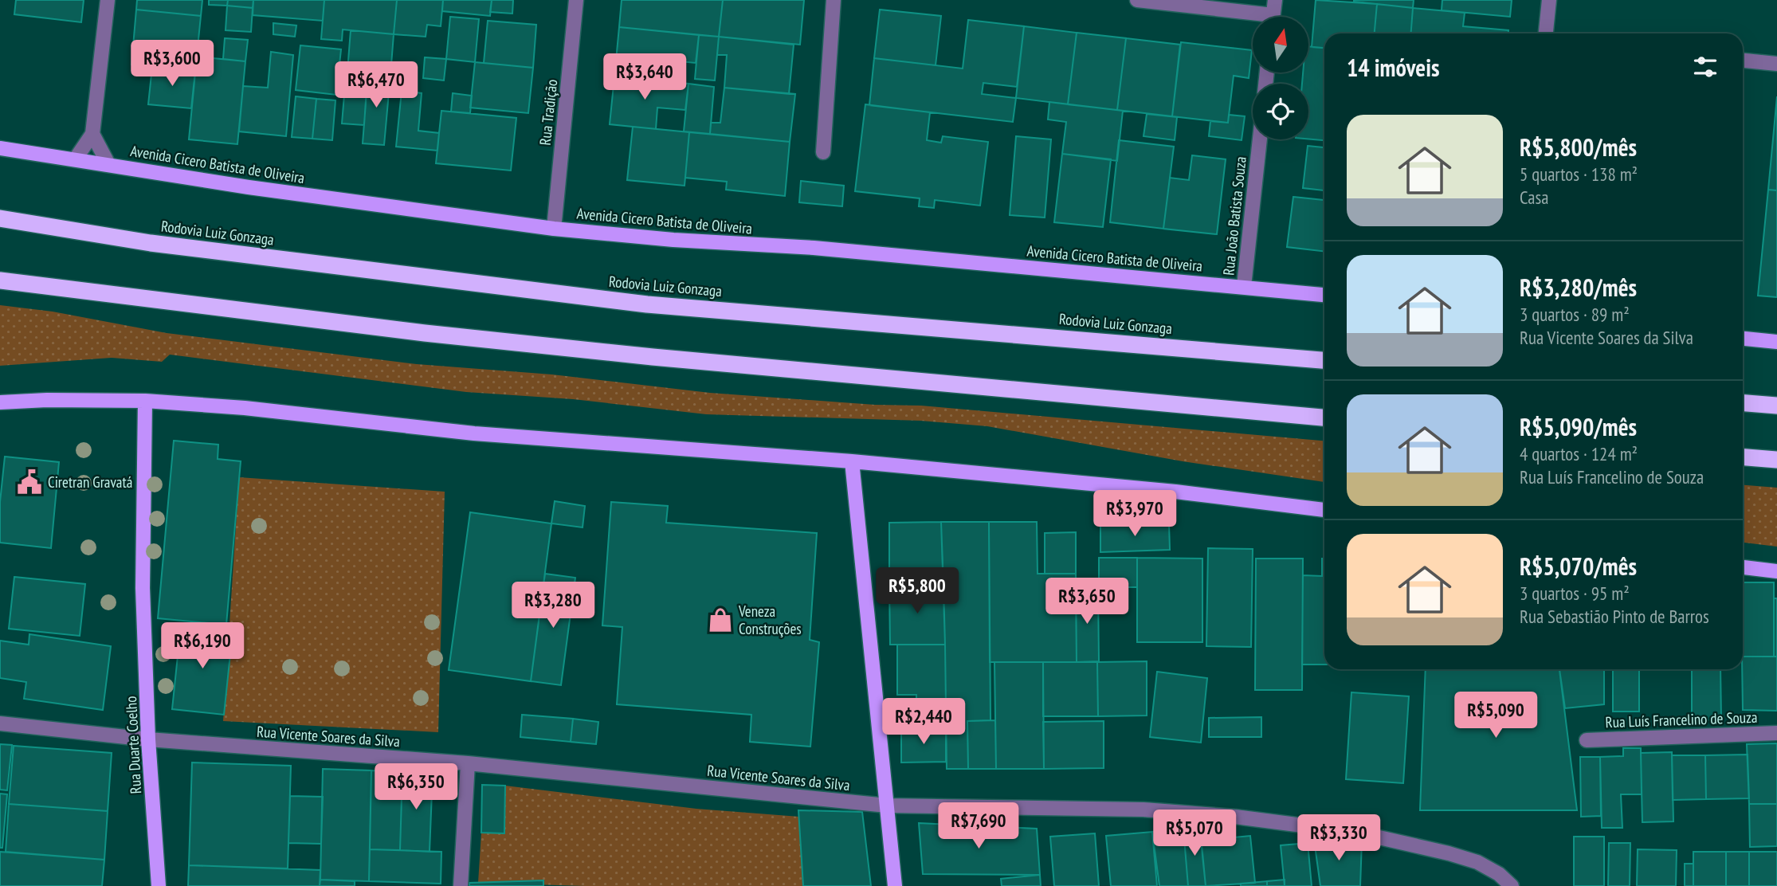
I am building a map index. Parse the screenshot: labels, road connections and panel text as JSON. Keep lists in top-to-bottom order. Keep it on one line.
{"streets":{"highway":["Rodovia Luiz Gonzaga"],"main road":["Avenida Cicero Batista de Oliveira","Rua Duarte Coelho"],"street":["Rua Tradição","Rua João Batista Souza","Rua Luís Francelino de Souza","Rua Vicente Soares da Silva"]},"crossings":[["Rua Tradição","Avenida Cicero Batista de Oliveira"],["Avenida Cicero Batista de Oliveira","Rua João Batista Souza"],["Rua Vicente Soares da Silva","Rua Duarte Coelho"]],"places":{"public building":["Ciretran Gravatá"],"shop":["Veneza Construções"]},"north":"top","page":{"heading":"14 imóveis","price":["R$3,600","R$3,640","R$6,470","R$3,970","R$5,800","R$3,650","R$3,280","R$6,190","R$5,090","R$2,440","R$6,350","R$7,690","R$5,070","R$3,330"],"list":[{"name":"R$5,800/mês","note":"5 quartos · 138 m² · Casa"},{"name":"R$3,280/mês","note":"3 quartos · 89 m² · Rua Vicente Soares da Silva"},{"name":"R$5,090/mês","note":"4 quartos · 124 m² · Rua Luís Francelino de Souza"},{"name":"R$5,070/mês","note":"3 quartos · 95 m² · Rua Sebastião Pinto de Barros"}]}}
